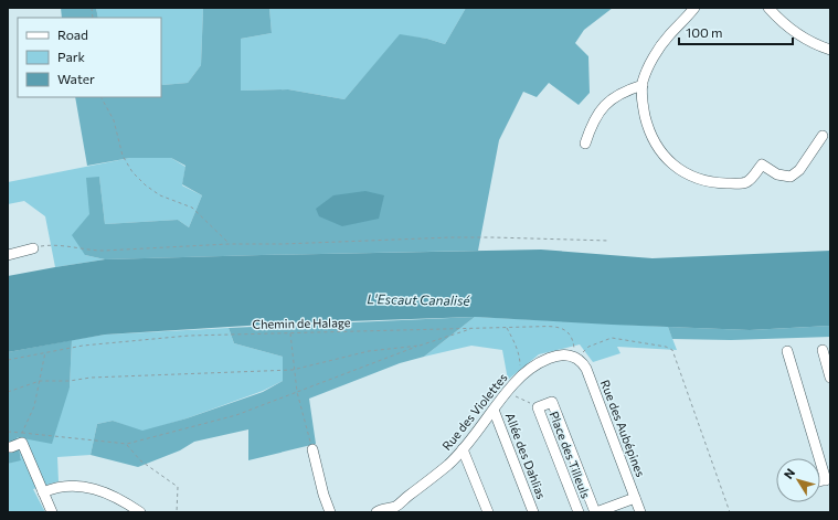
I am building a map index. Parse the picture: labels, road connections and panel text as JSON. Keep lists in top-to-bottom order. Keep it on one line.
{"streets":{"street":["Rue des Violettes","Rue des Aubépines","Place des Tilleuls","Allée des Dahlias"],"path":["Chemin de Halage"]},"crossings":[["Chemin de Halage","Rue des Violettes"],["Chemin de Halage","Rue des Aubépines"],["Rue des Violettes","Rue des Aubépines"],["Rue des Violettes","Allée des Dahlias"]],"water":["L'Escaut Canalisé"],"legend":["Road","Park","Water"],"scale_bar":"100 m","north":"top left"}
